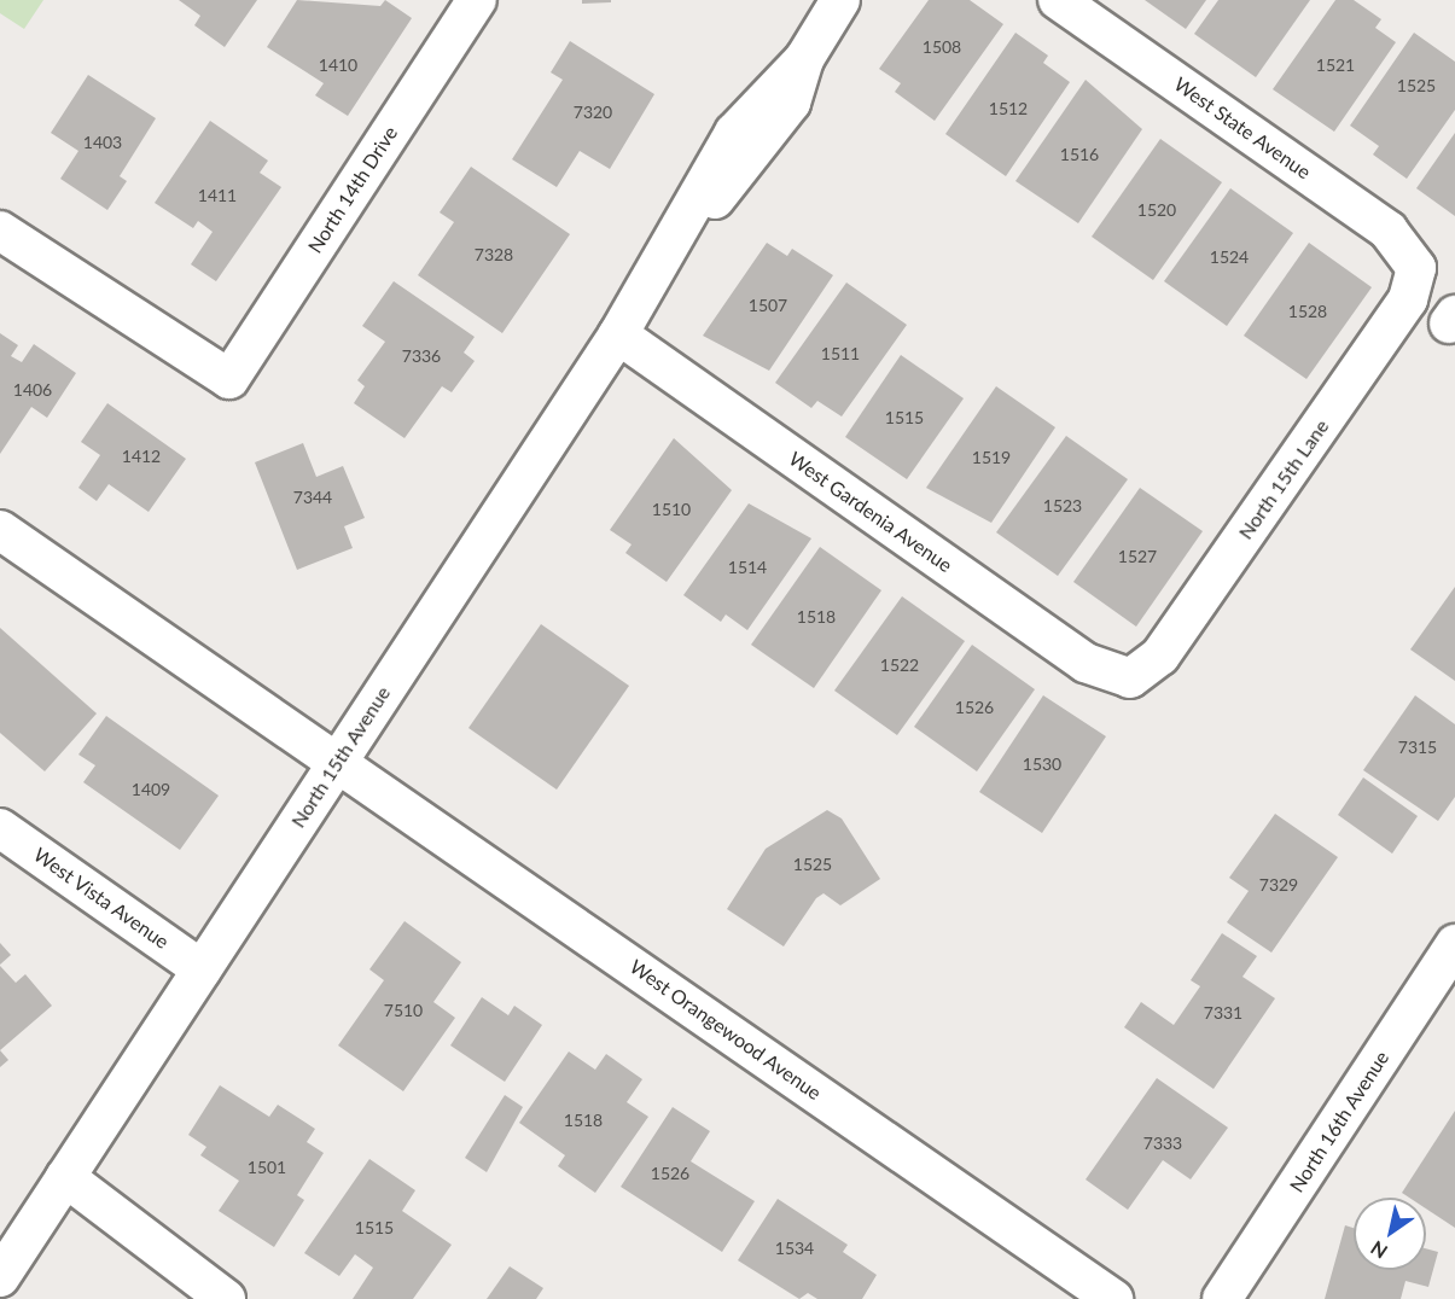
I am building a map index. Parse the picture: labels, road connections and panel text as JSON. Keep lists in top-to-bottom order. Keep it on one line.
{"streets":{"street":["West State Avenue","North 14th Drive","North 15th Lane","West Gardenia Avenue","North 15th Avenue","West Vista Avenue","West Orangewood Avenue","North 16th Avenue"]},"crossings":[["West State Avenue","North 15th Lane"],["North 15th Lane","West Gardenia Avenue"],["West Gardenia Avenue","North 15th Avenue"],["North 15th Avenue","West Vista Avenue"],["North 15th Avenue","West Orangewood Avenue"]],"house_numbers":["1508","1410","1521","1525","1512","7320","1403","1516","1411","1520","7328","1524","1507","1528","1511","7336","1406","1515","1412","1519","7344","1523","1510","1527","1514","1518","1522","1526","7315","1530","1409","1525","7329","7510","7331","1518","7333","1501","1526","1515","1534"],"north":"bottom left"}
